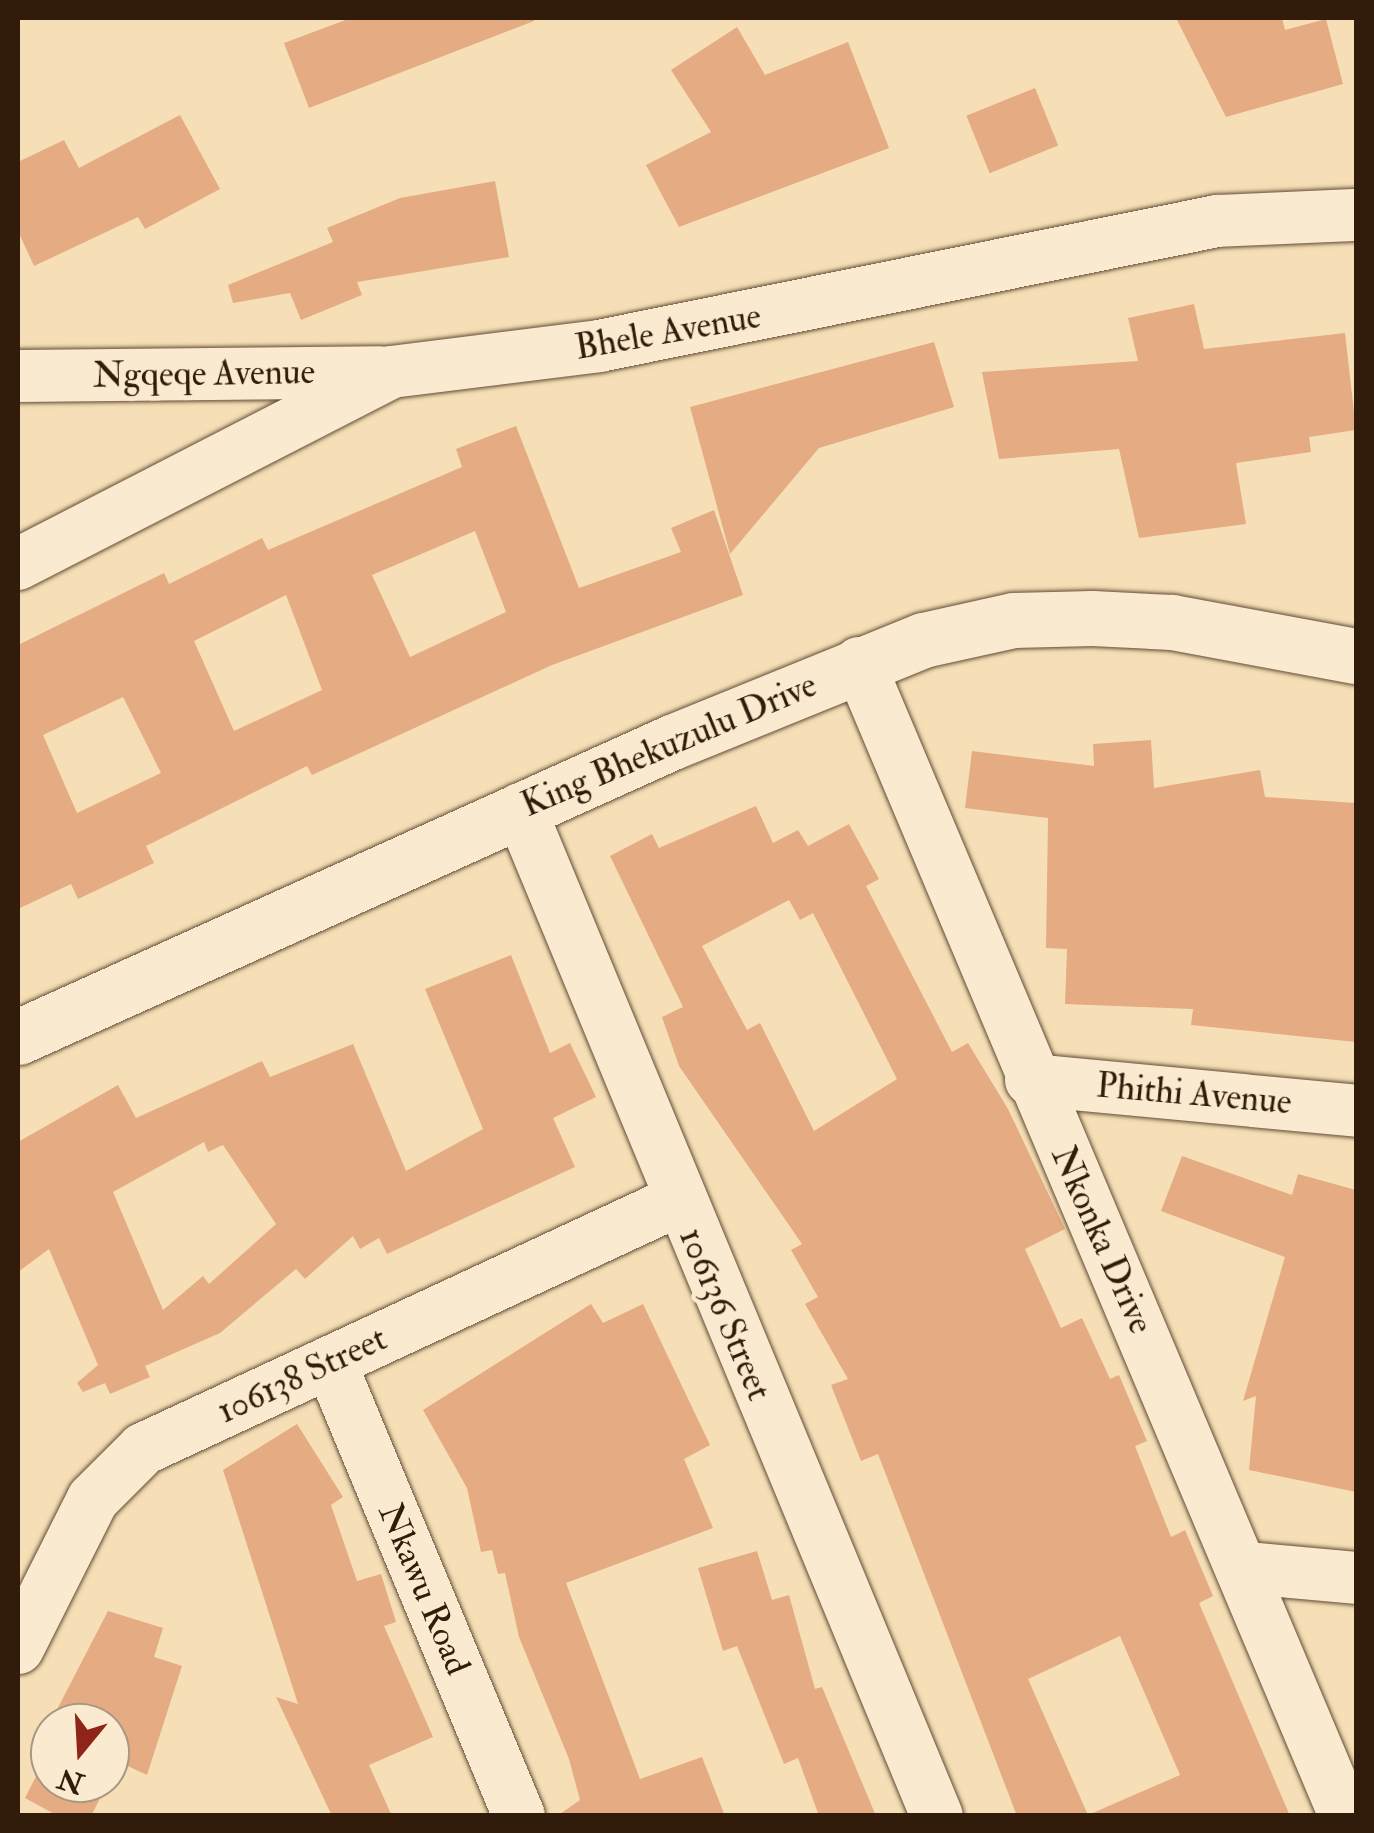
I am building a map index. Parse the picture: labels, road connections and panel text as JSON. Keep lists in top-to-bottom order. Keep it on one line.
{"streets":{"street":["Bhele Avenue","Ngqeqe Avenue","King Bhekuzulu Drive","Phithi Avenue","Nkonka Drive","106136 Street","106138 Street","Nkawu Road"]},"crossings":[["Bhele Avenue","Ngqeqe Avenue"],["King Bhekuzulu Drive","Nkonka Drive"],["King Bhekuzulu Drive","106136 Street"],["Phithi Avenue","Nkonka Drive"],["106136 Street","106138 Street"],["106138 Street","Nkawu Road"]],"north":"bottom"}
